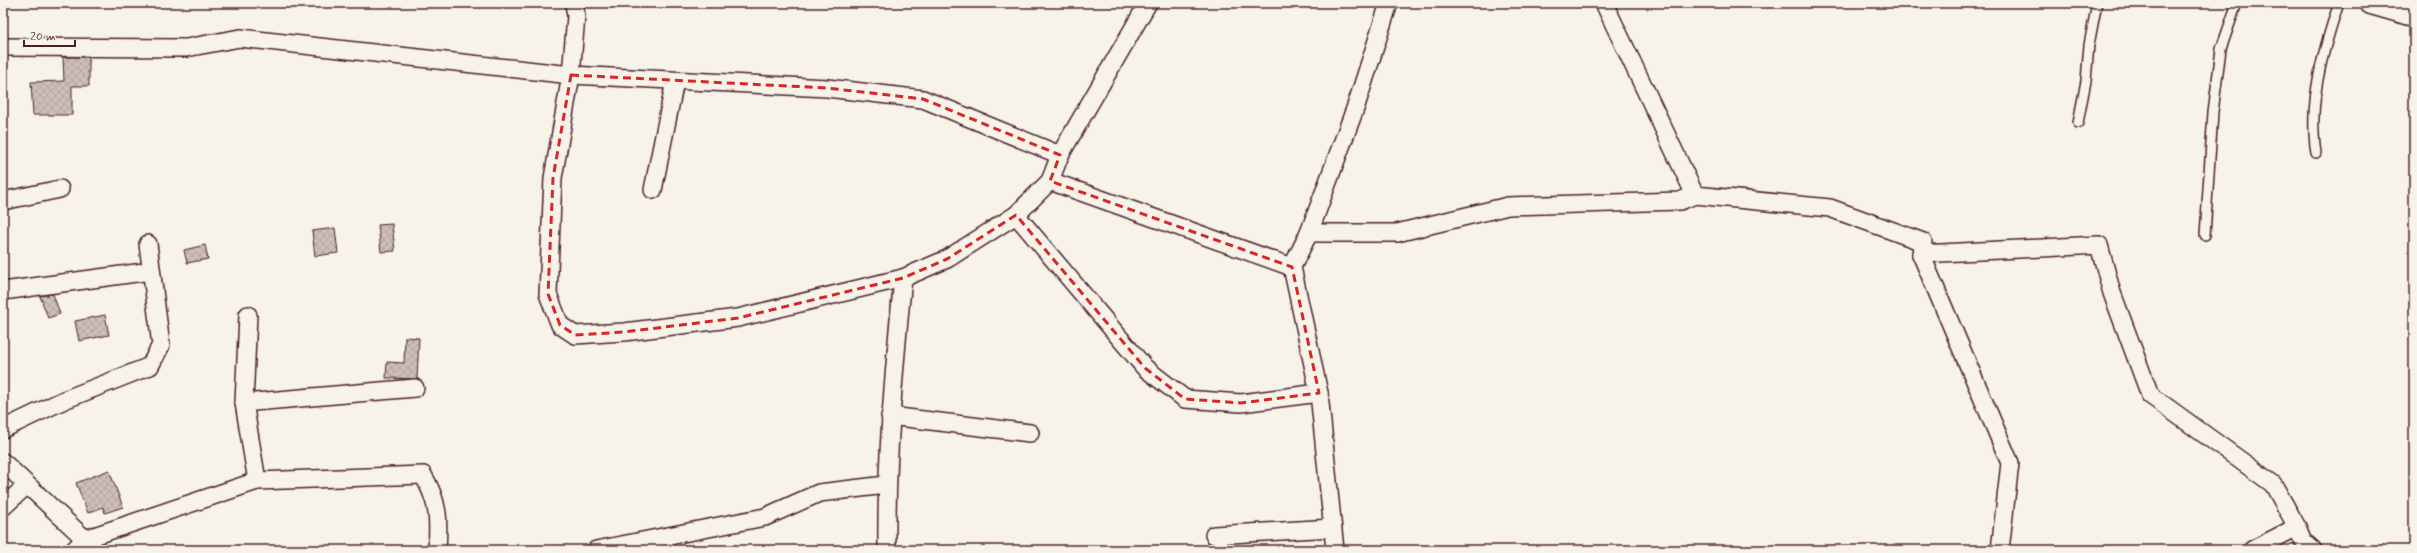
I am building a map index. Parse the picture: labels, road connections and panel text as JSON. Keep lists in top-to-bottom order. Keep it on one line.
{"scale_bar":"20 m"}
